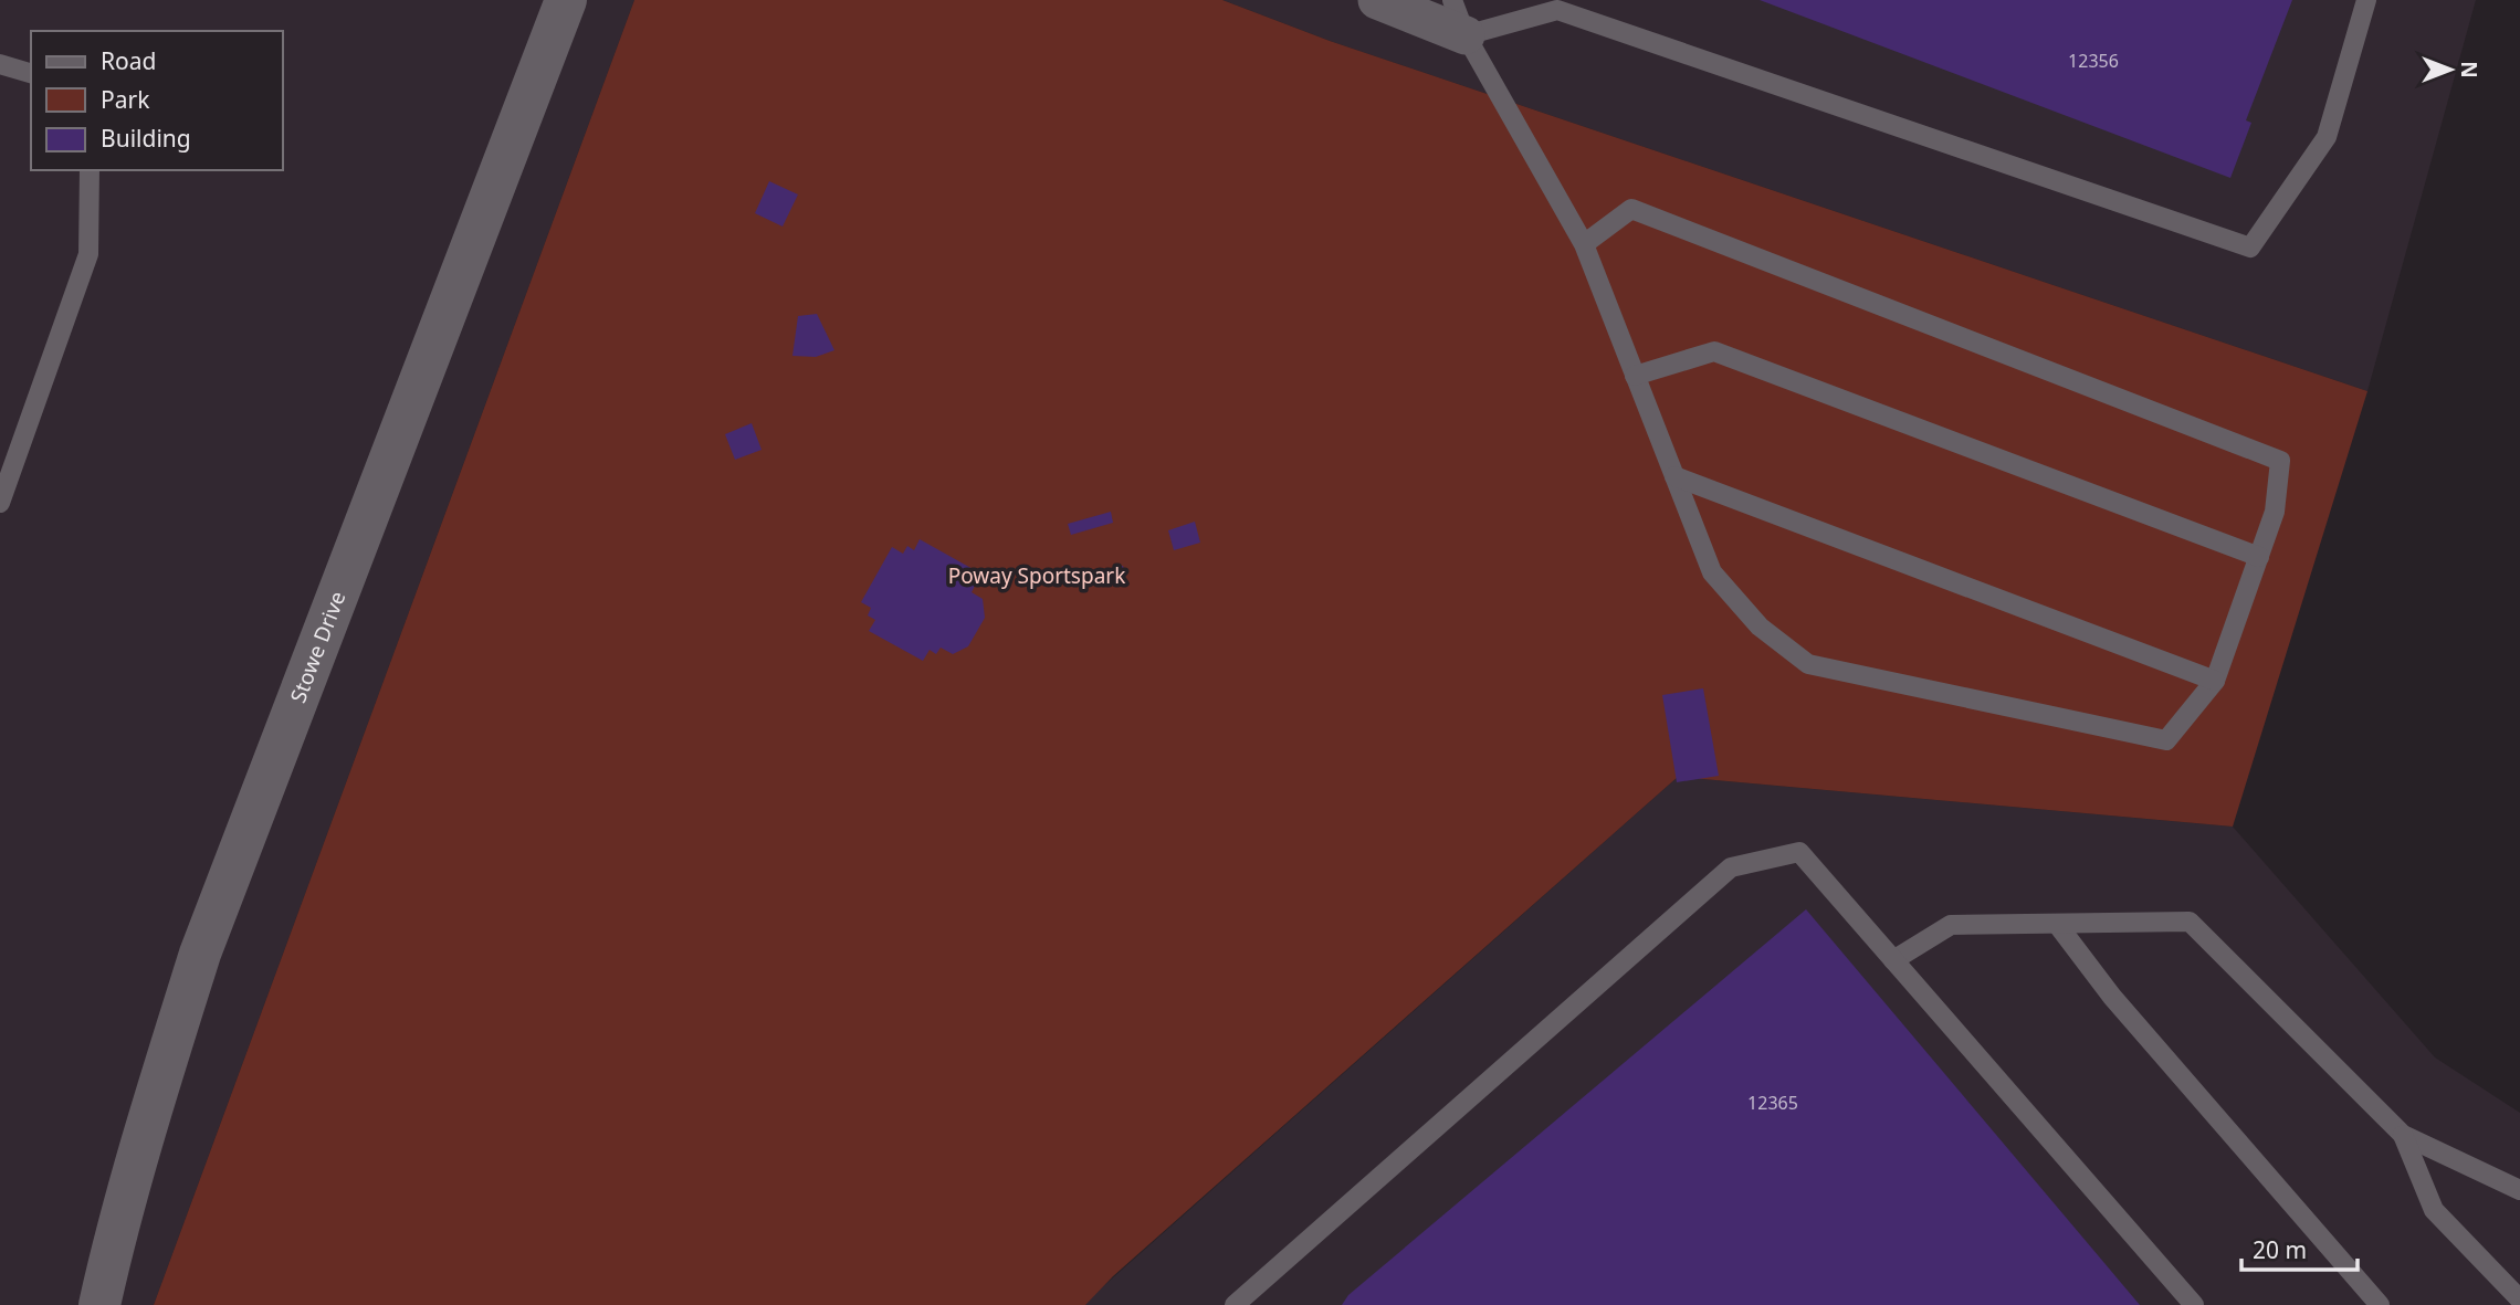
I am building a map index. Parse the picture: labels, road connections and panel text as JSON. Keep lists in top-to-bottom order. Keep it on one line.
{"streets":{"main road":["Stowe Drive"]},"parks":["Poway Sportspark"],"house_numbers":["12356","12365"],"legend":["Road","Park","Building"],"scale_bar":"20 m","north":"right"}
